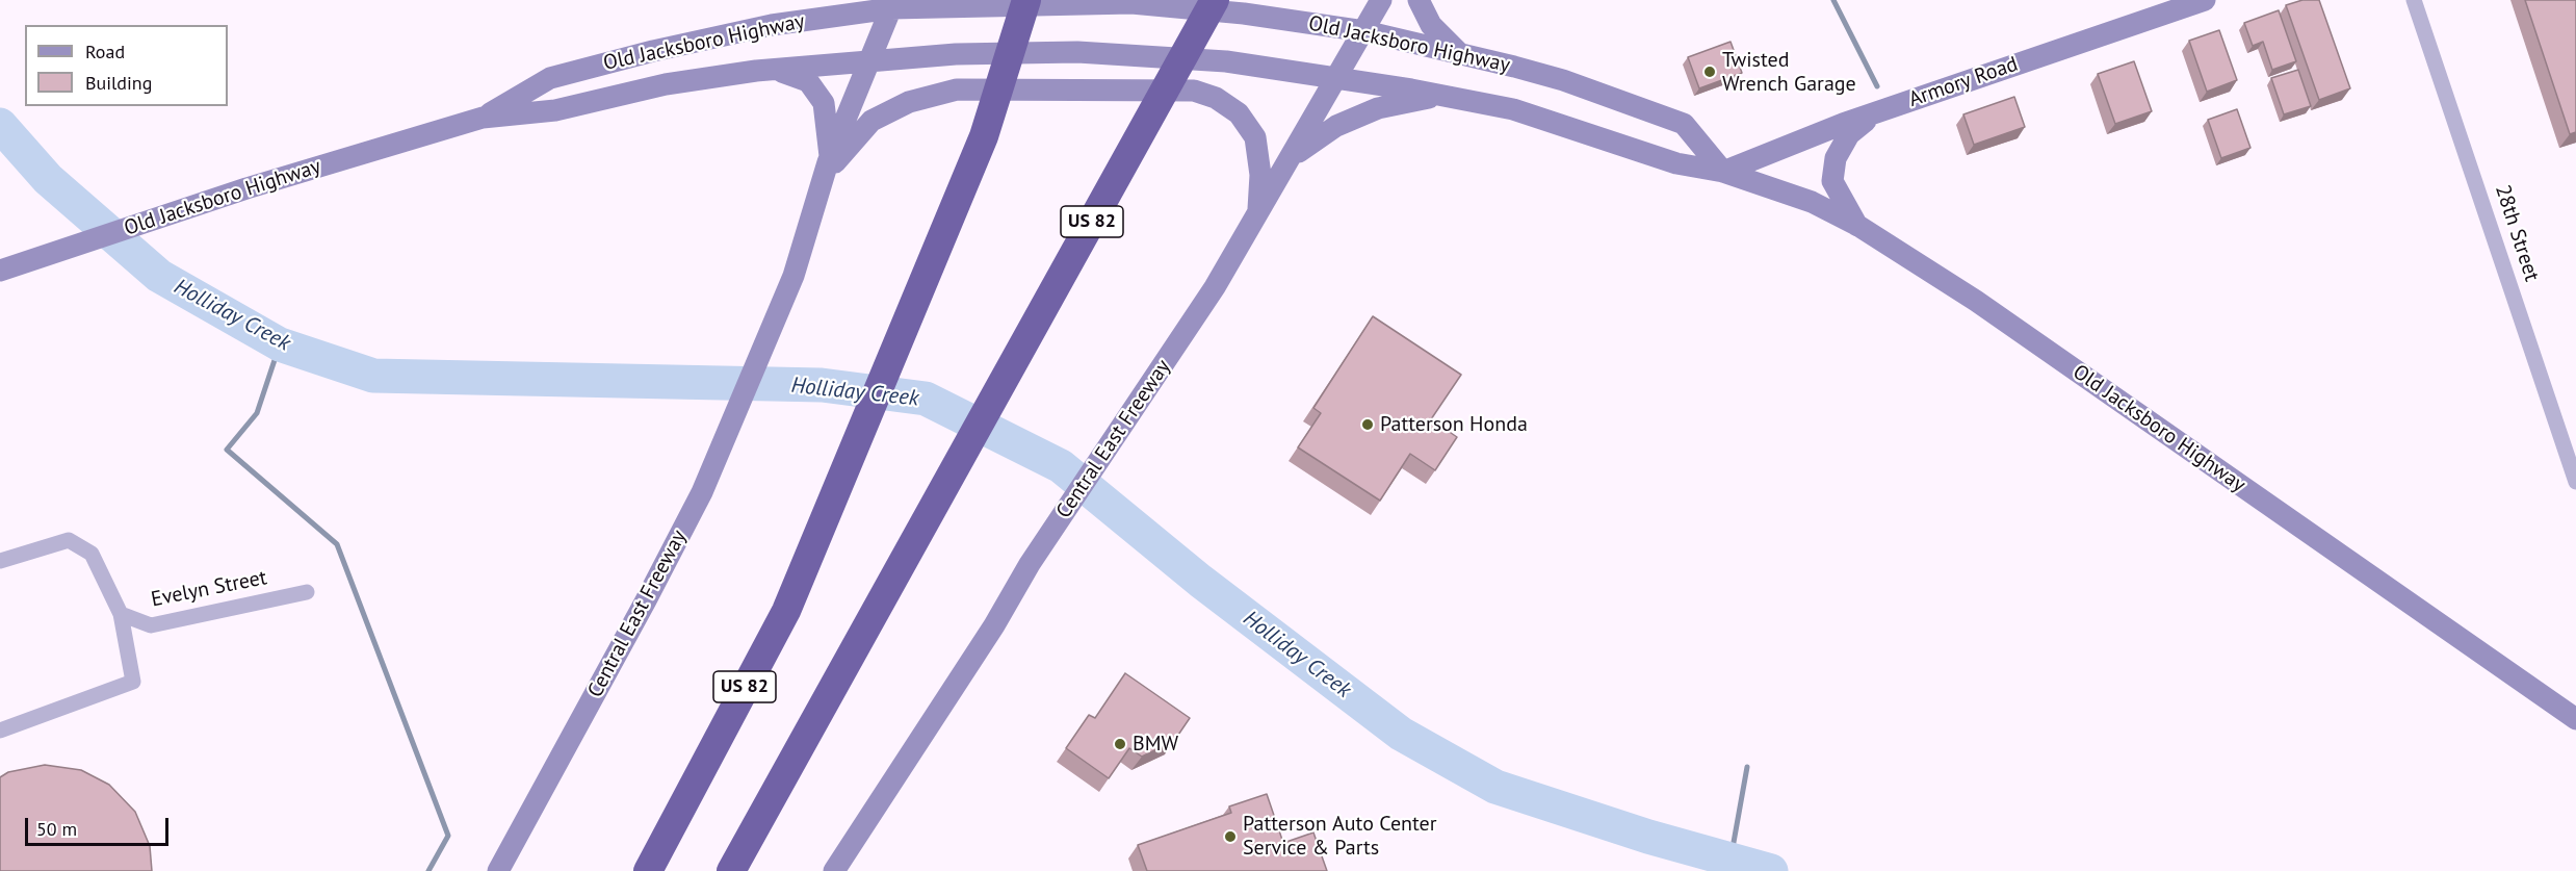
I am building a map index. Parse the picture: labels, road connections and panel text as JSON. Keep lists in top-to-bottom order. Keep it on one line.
{"streets":{"highway":["US 82"],"main road":["Old Jacksboro Highway","Armory Road","Central East Freeway"],"street":["28th Street","Evelyn Street"]},"crossings":[["Old Jacksboro Highway","Armory Road"],["Old Jacksboro Highway","Central East Freeway"]],"water":["Holliday Creek"],"places":["Twisted Wrench Garage","Patterson Honda","BMW","Patterson Auto Center Service & Parts"],"legend":["Road","Building"],"scale_bar":"50 m"}
